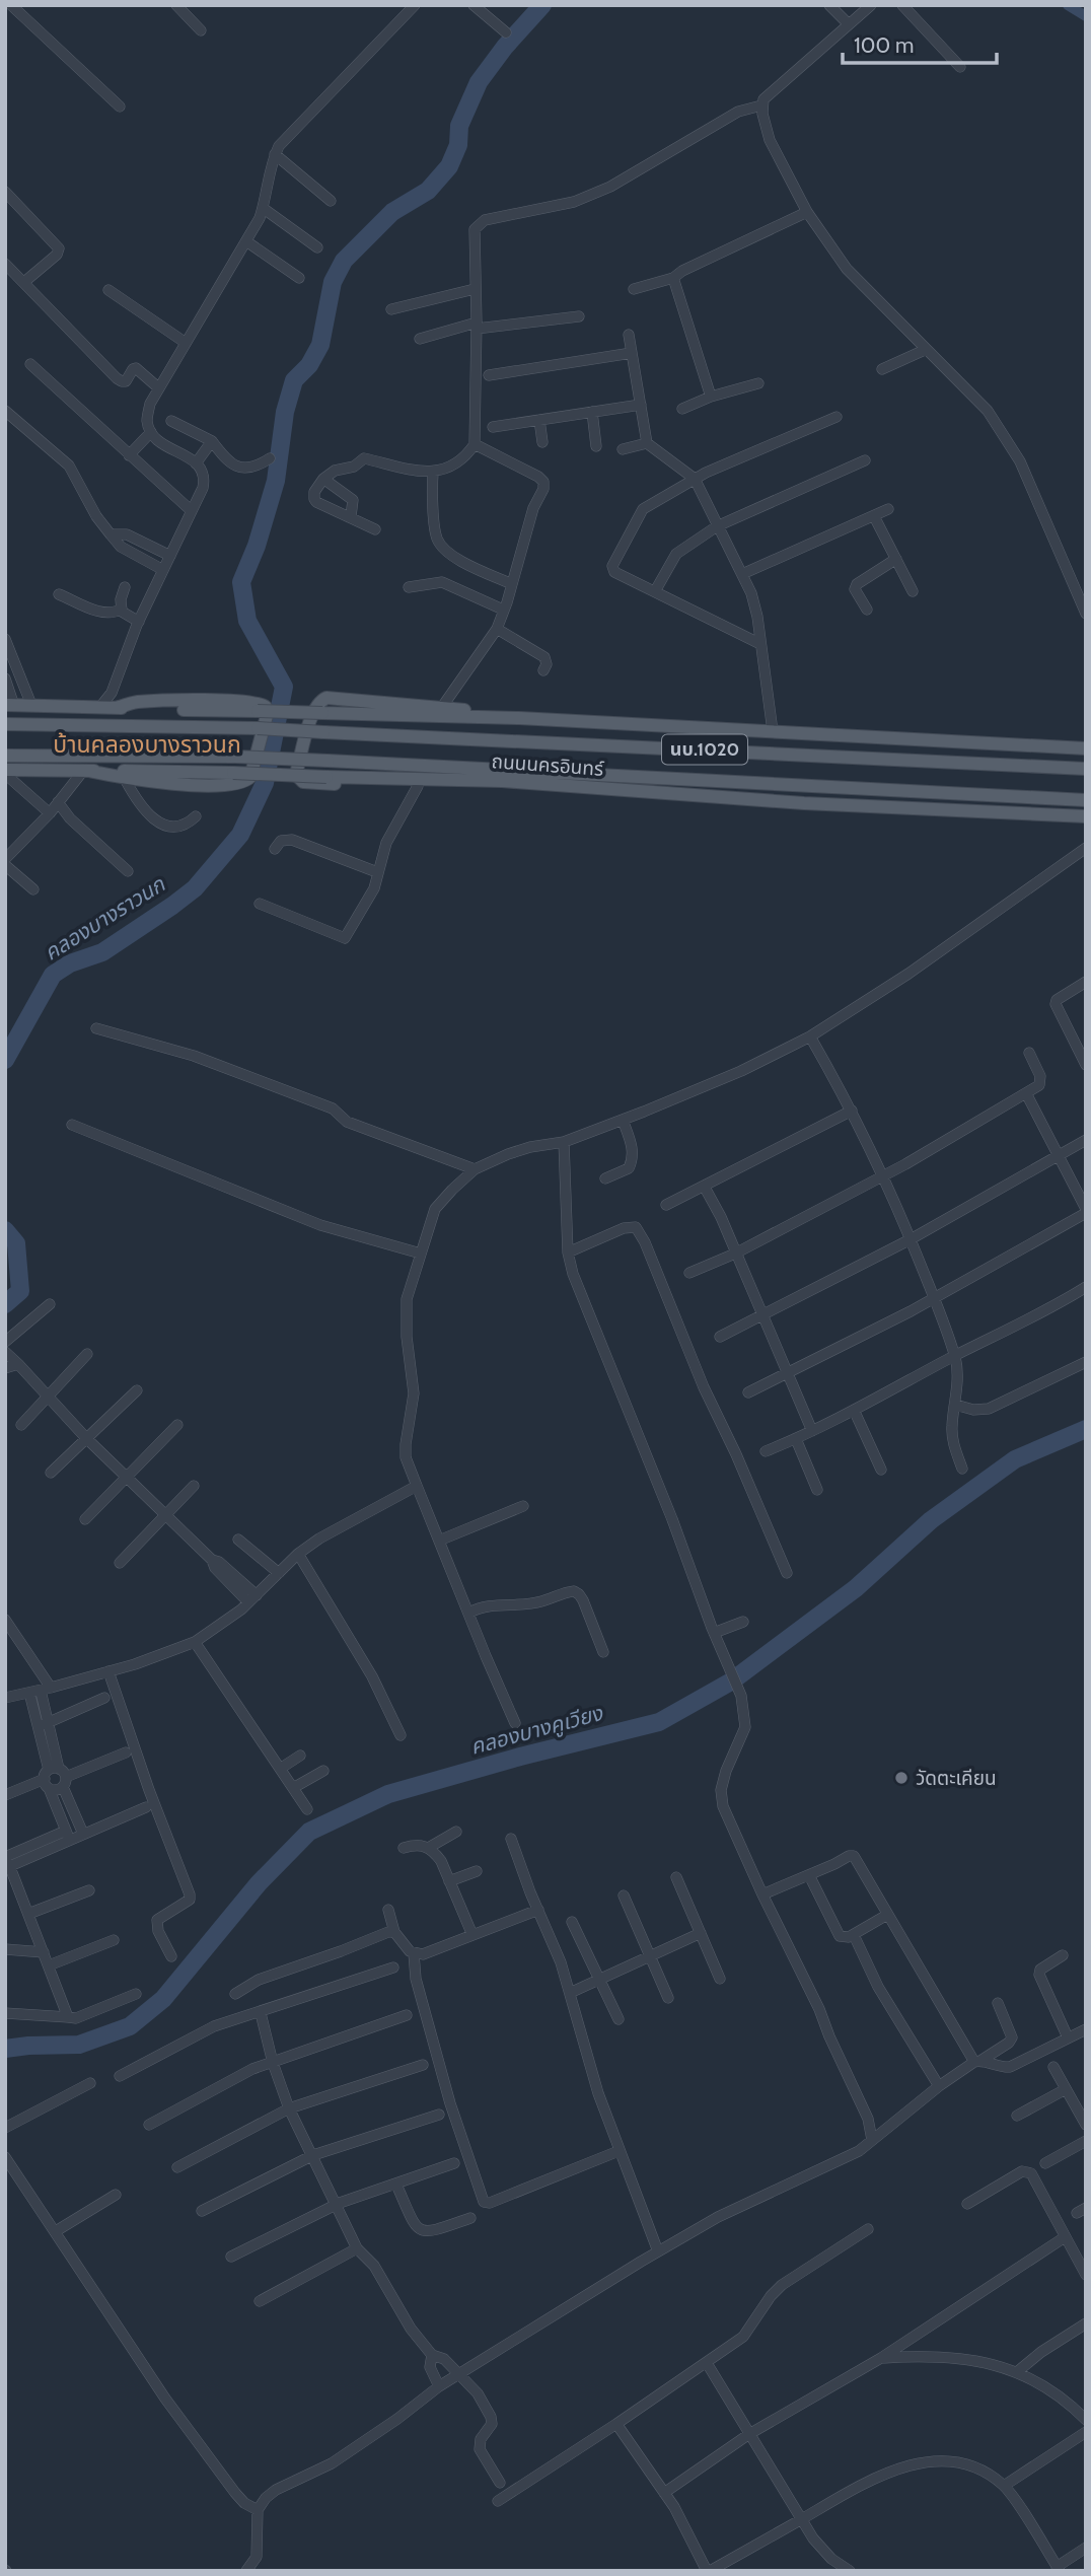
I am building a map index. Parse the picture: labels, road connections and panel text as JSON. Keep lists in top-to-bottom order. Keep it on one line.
{"streets":{"main road":["นบ.1020","ถนนนครอินทร์"]},"districts":["บ้านคลองบางราวนก"],"water":["คลองบางราวนก","คลองบางคูเวียง"],"places":["วัดตะเคียน"],"scale_bar":"100 m"}
